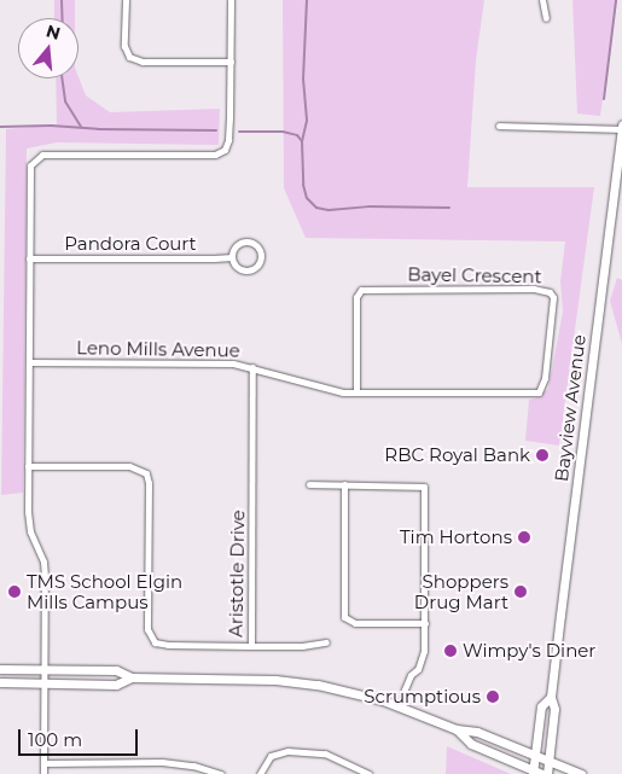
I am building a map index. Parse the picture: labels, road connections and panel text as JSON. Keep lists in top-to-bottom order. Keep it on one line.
{"streets":{"main road":["Bayview Avenue"],"street":["Pandora Court","Bayel Crescent","Leno Mills Avenue","Aristotle Drive"]},"crossings":[["Bayel Crescent","Leno Mills Avenue"],["Leno Mills Avenue","Aristotle Drive"]],"places":["RBC Royal Bank","Tim Hortons","TMS School Elgin Mills Campus","Shoppers Drug Mart","Wimpy's Diner","Scrumptious"],"scale_bar":"100 m","north":"top"}
